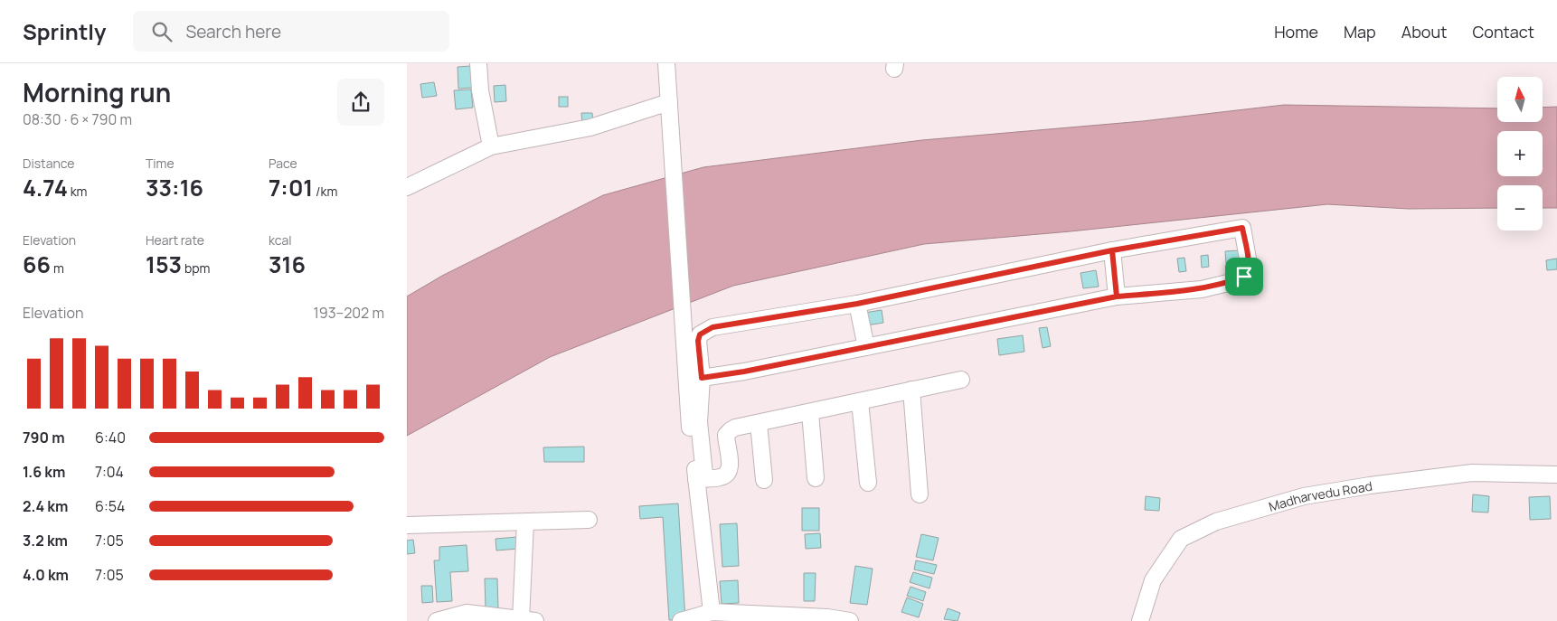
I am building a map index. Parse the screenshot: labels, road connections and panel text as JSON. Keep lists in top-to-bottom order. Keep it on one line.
{"streets":{"street":["Madharvedu Road"]},"north":"top","page":{"header":"Sprintly","search":"Search here","nav":["Home","Map","About","Contact"],"heading":["Morning run","08:30 · 6 × 790 m"],"map_buttons":["+","−"],"stats":[["Distance","4.74 km"],["Time","33:16"],["Pace","7:01 /km"],["Elevation","66 m"],["Heart rate","153 bpm"],["kcal","316"]],"chart":["Elevation","193–202 m"],"list":[{"name":"790 m","note":"6:40"},{"name":"1.6 km","note":"7:04"},{"name":"2.4 km","note":"6:54"},{"name":"3.2 km","note":"7:05"},{"name":"4.0 km","note":"7:05"}]}}
